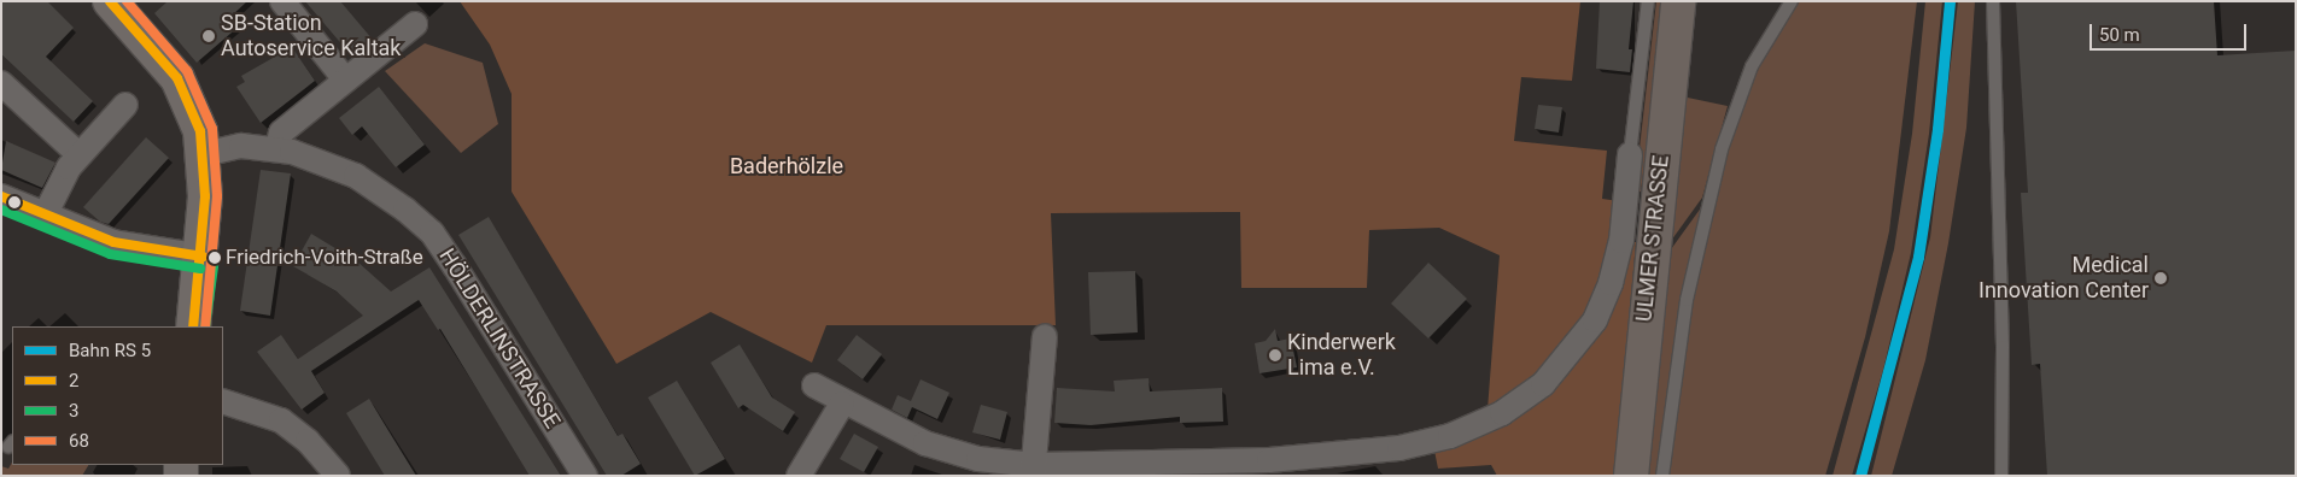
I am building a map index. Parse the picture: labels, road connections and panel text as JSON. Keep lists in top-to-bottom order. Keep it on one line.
{"streets":{"main road":["ULMER STRASSE"],"street":["HÖLDERLINSTRASSE"]},"parks":["Baderhölzle"],"places":["SB-Station Autoservice Kaltak","Friedrich-Voith-Straße","Medical Innovation Center","Kinderwerk Lima e.V."],"lines":["transit line 2","transit line 68","transit line 3"],"legend":["Bahn RS 5","2","3","68"],"scale_bar":"50 m"}
